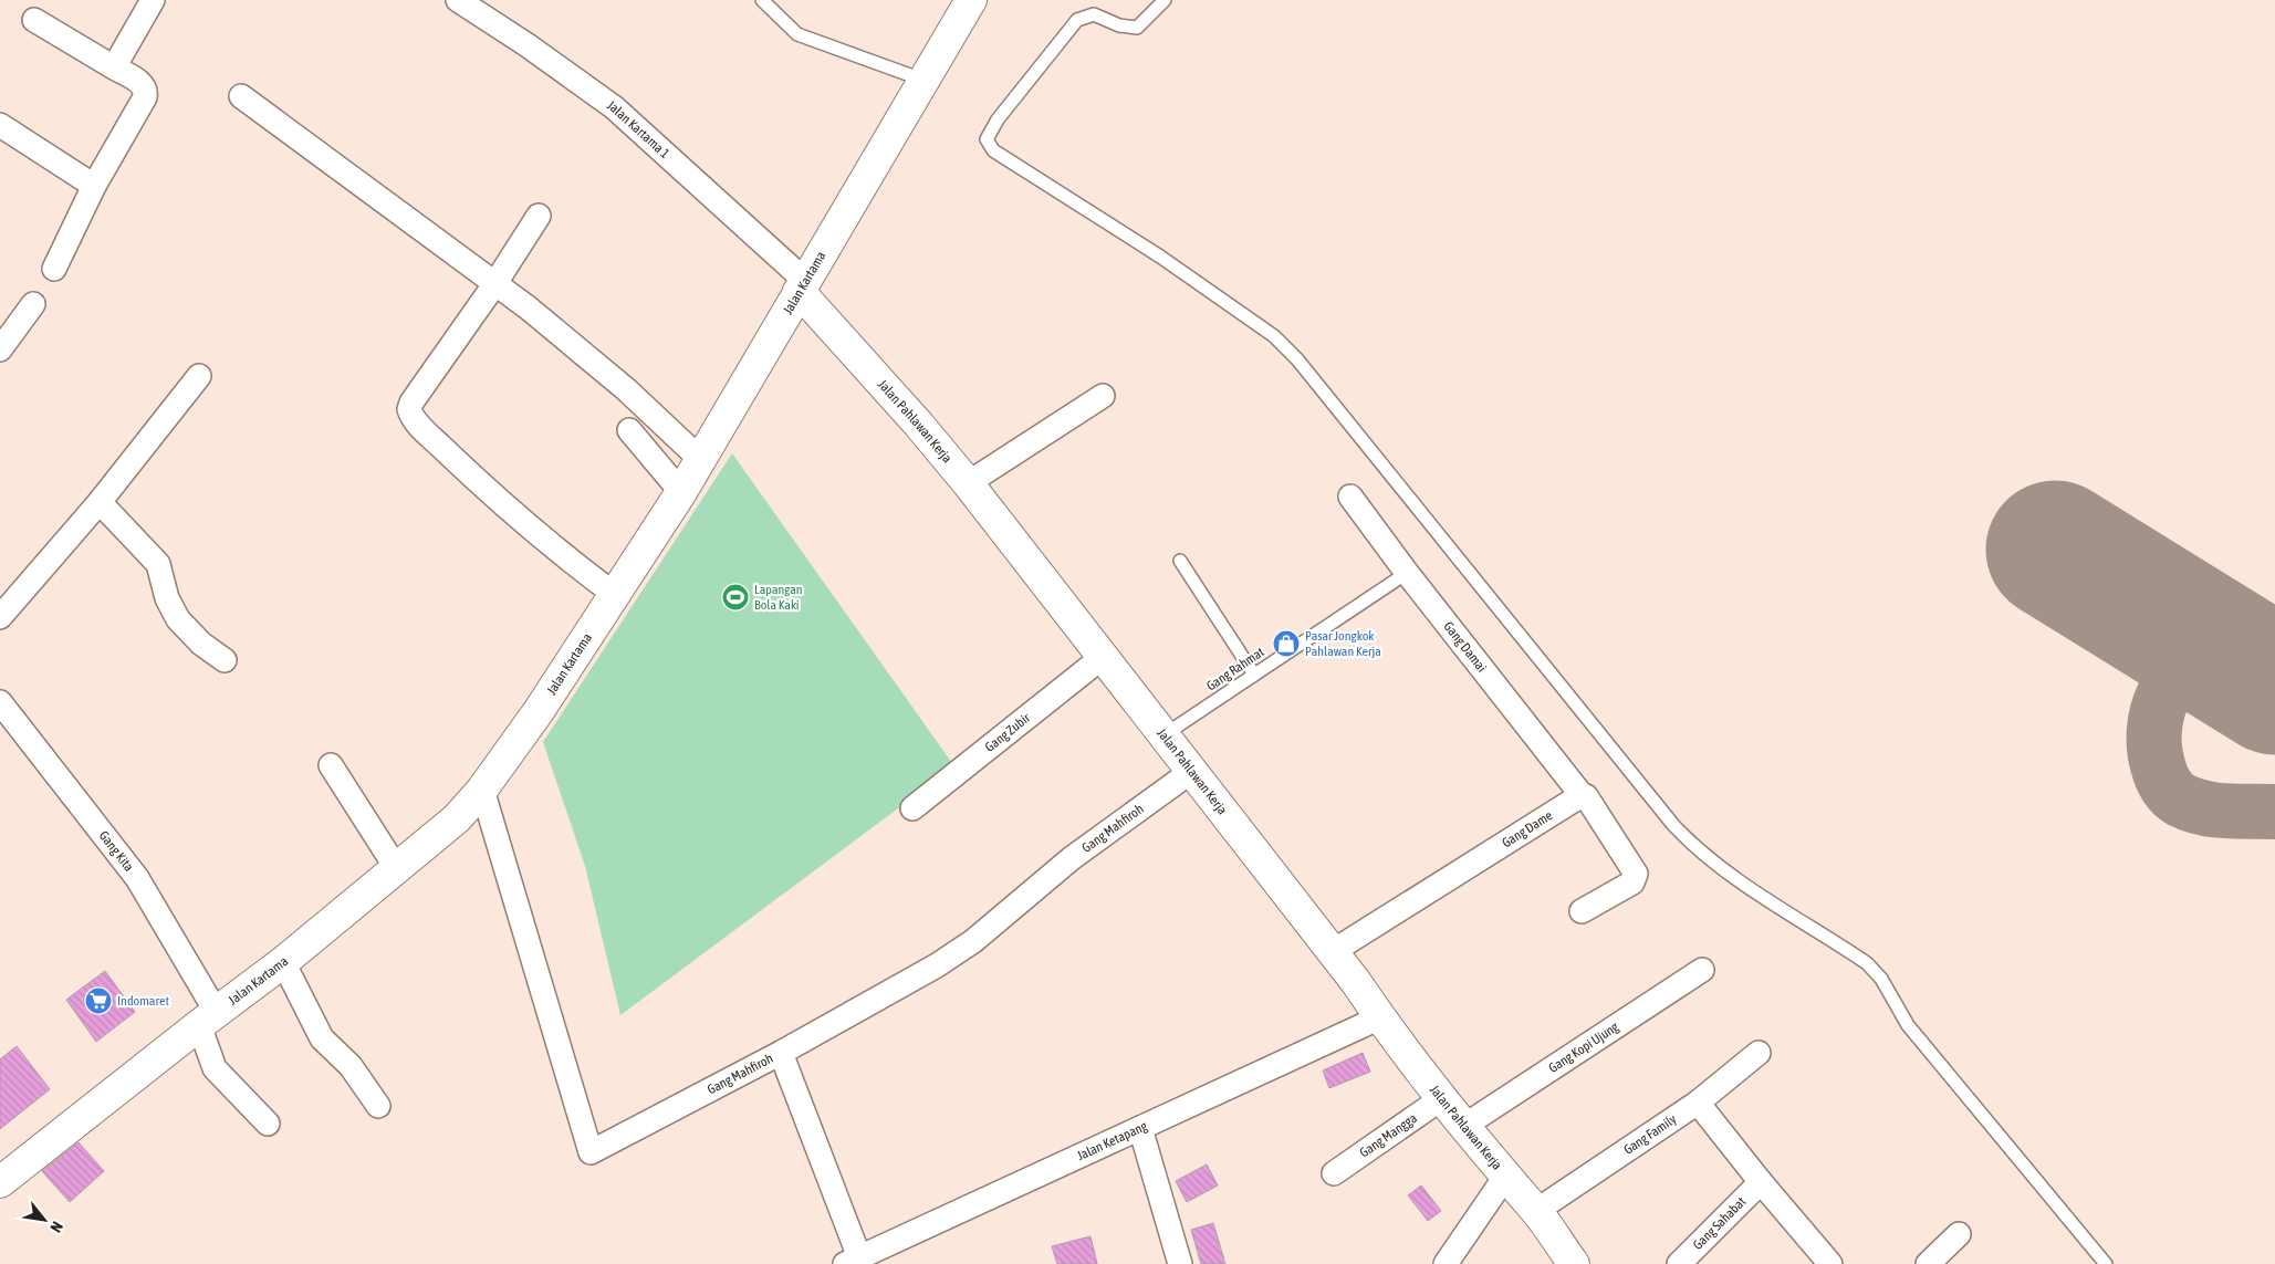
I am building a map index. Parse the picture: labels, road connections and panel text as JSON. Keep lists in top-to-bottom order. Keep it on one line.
{"streets":{"main road":["Jalan Kartama","Jalan Pahlawan Kerja"],"street":["Jalan Kartama 1","Gang Damai","Gang Zubir","Gang Mahfiroh","Gang Dame","Gang Kita","Gang Kopi Ujung","Gang Family","Gang Mangga","Jalan Ketapang","Gang Sahabat"],"lane":["Gang Rahmat"]},"crossings":[["Jalan Kartama 1","Jalan Kartama"],["Jalan Kartama 1","Jalan Pahlawan Kerja"],["Jalan Kartama","Jalan Pahlawan Kerja"],["Jalan Kartama","Gang Mahfiroh"],["Jalan Kartama","Gang Kita"],["Jalan Pahlawan Kerja","Gang Rahmat"],["Jalan Pahlawan Kerja","Gang Zubir"],["Jalan Pahlawan Kerja","Gang Mahfiroh"],["Jalan Pahlawan Kerja","Gang Dame"],["Jalan Pahlawan Kerja","Gang Kopi Ujung"],["Jalan Pahlawan Kerja","Gang Family"],["Jalan Pahlawan Kerja","Gang Mangga"],["Jalan Pahlawan Kerja","Jalan Ketapang"],["Gang Damai","Gang Rahmat"],["Gang Damai","Gang Dame"]],"places":{"sports":["Lapangan Bola Kaki"],"shop":["Pasar Jongkok Pahlawan Kerja"],"supermarket":["Indomaret"]},"north":"bottom right"}
